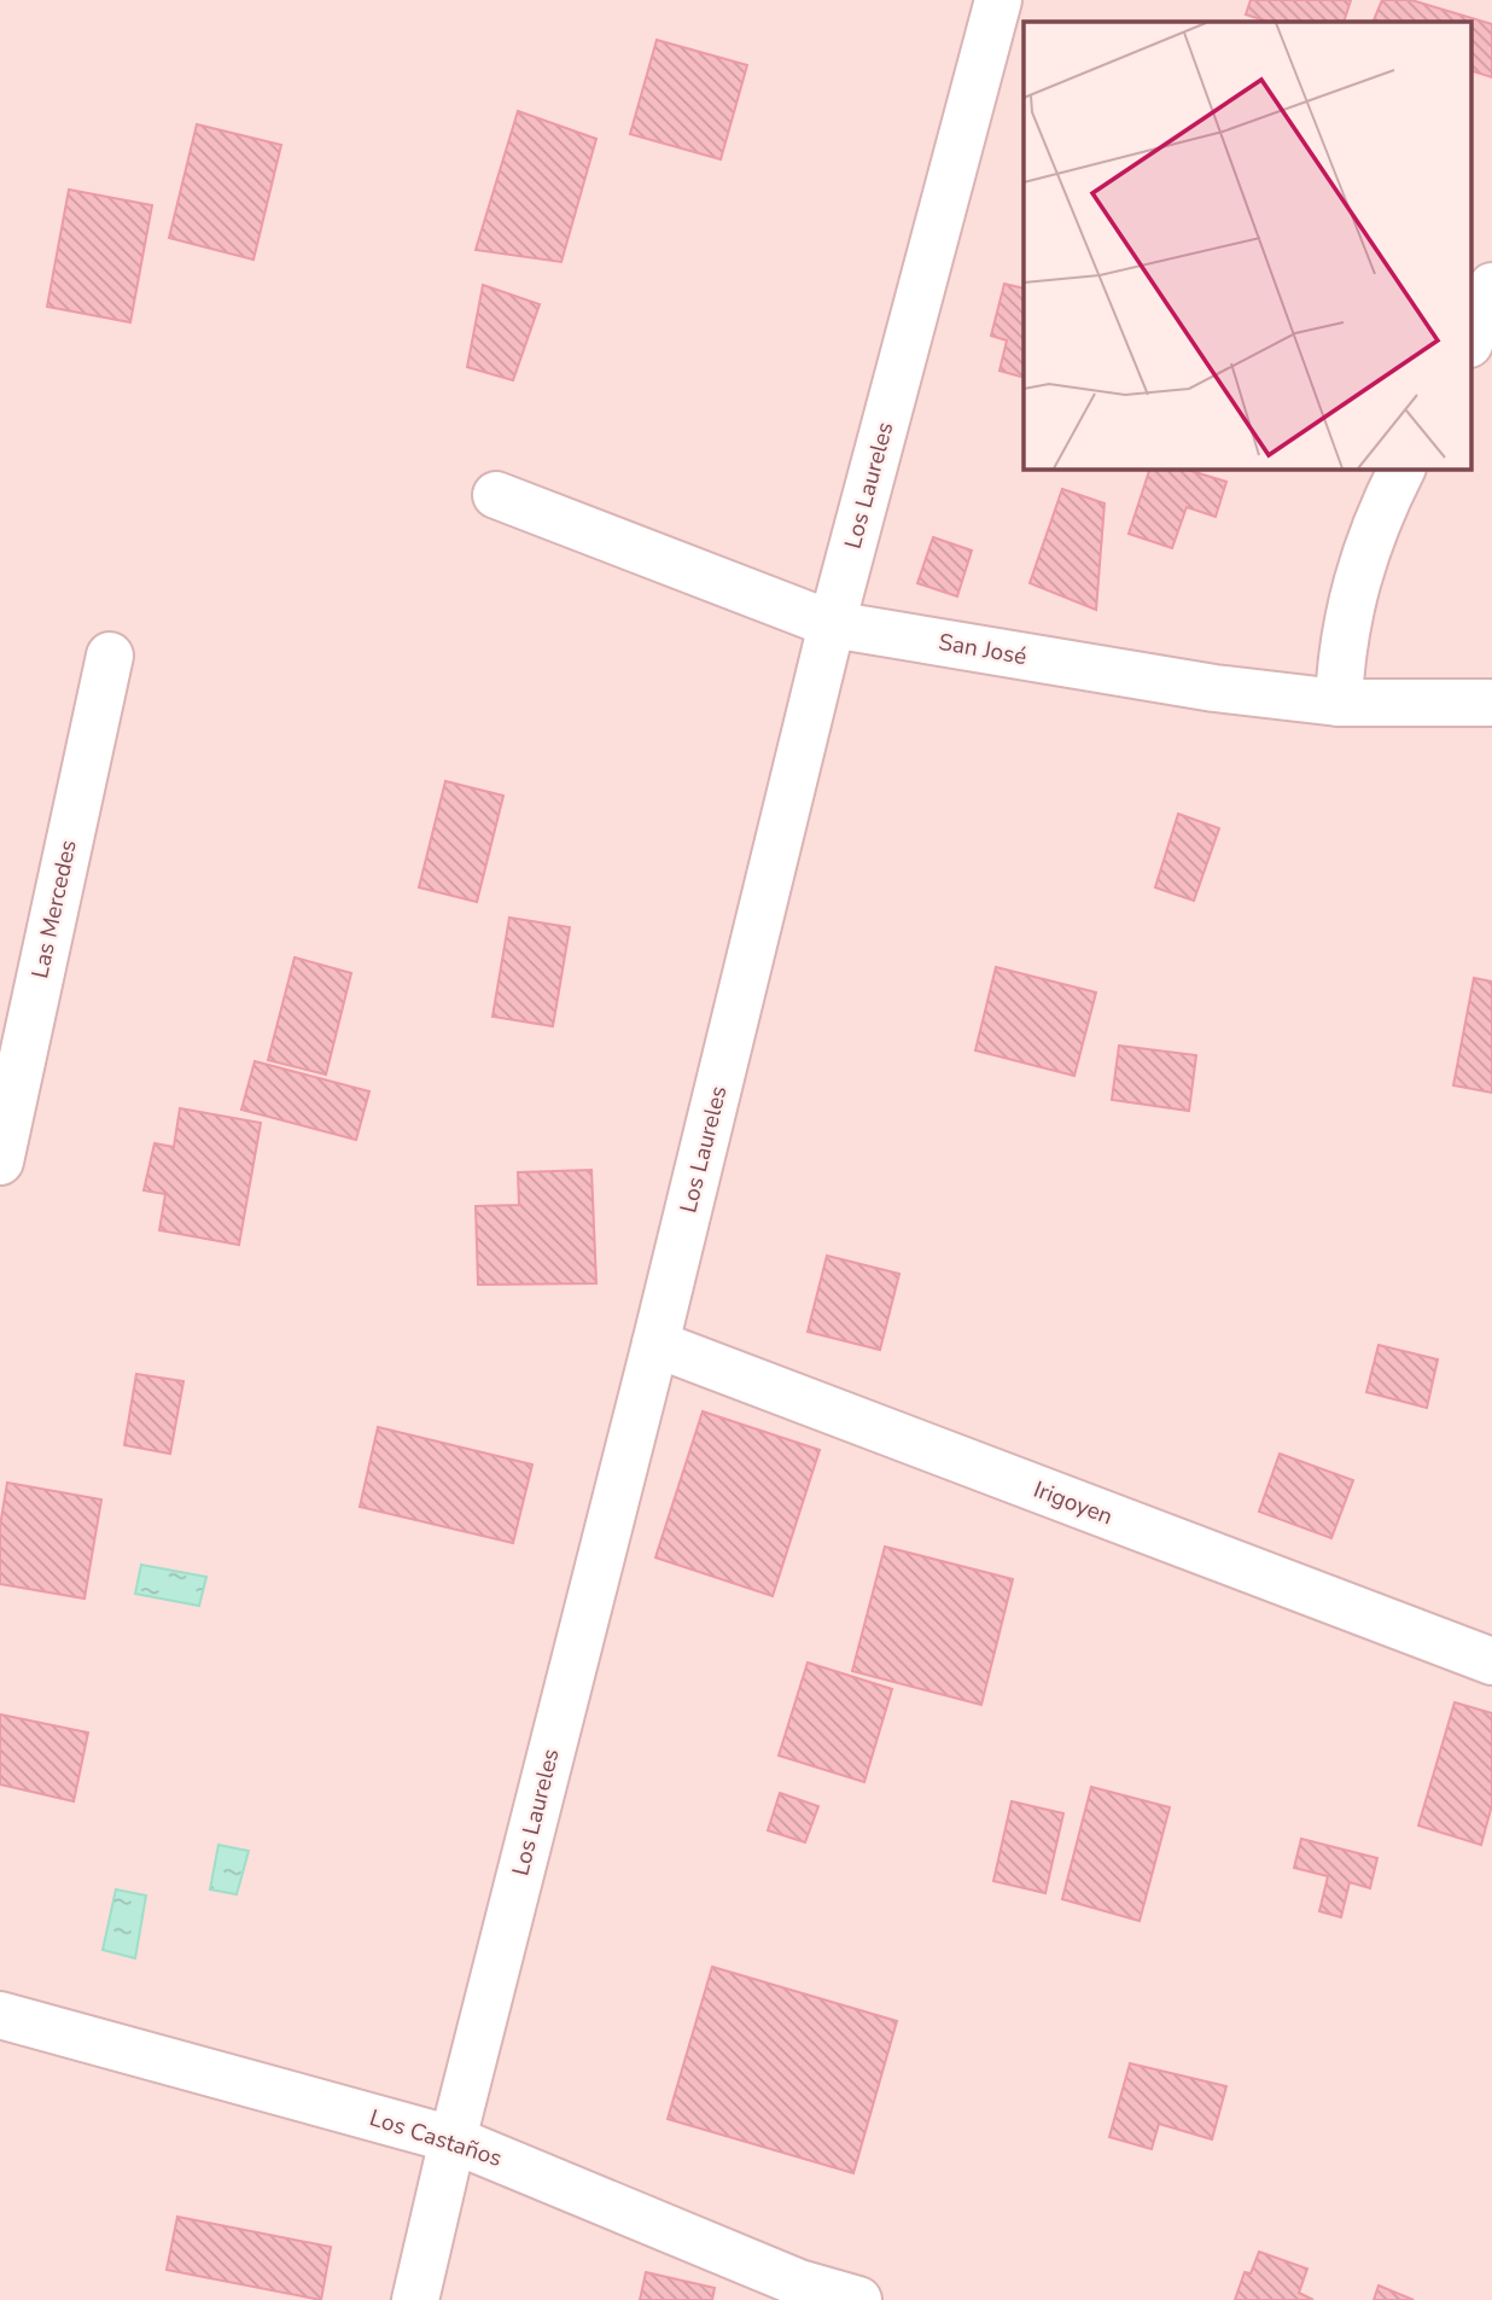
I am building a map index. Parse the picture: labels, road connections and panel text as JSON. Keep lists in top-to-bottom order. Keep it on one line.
{"streets":{"street":["Los Laureles","San José","Las Mercedes","Irigoyen","Los Castaños"]},"crossings":[["Los Laureles","San José"],["Los Laureles","Irigoyen"],["Los Laureles","Los Castaños"]]}
